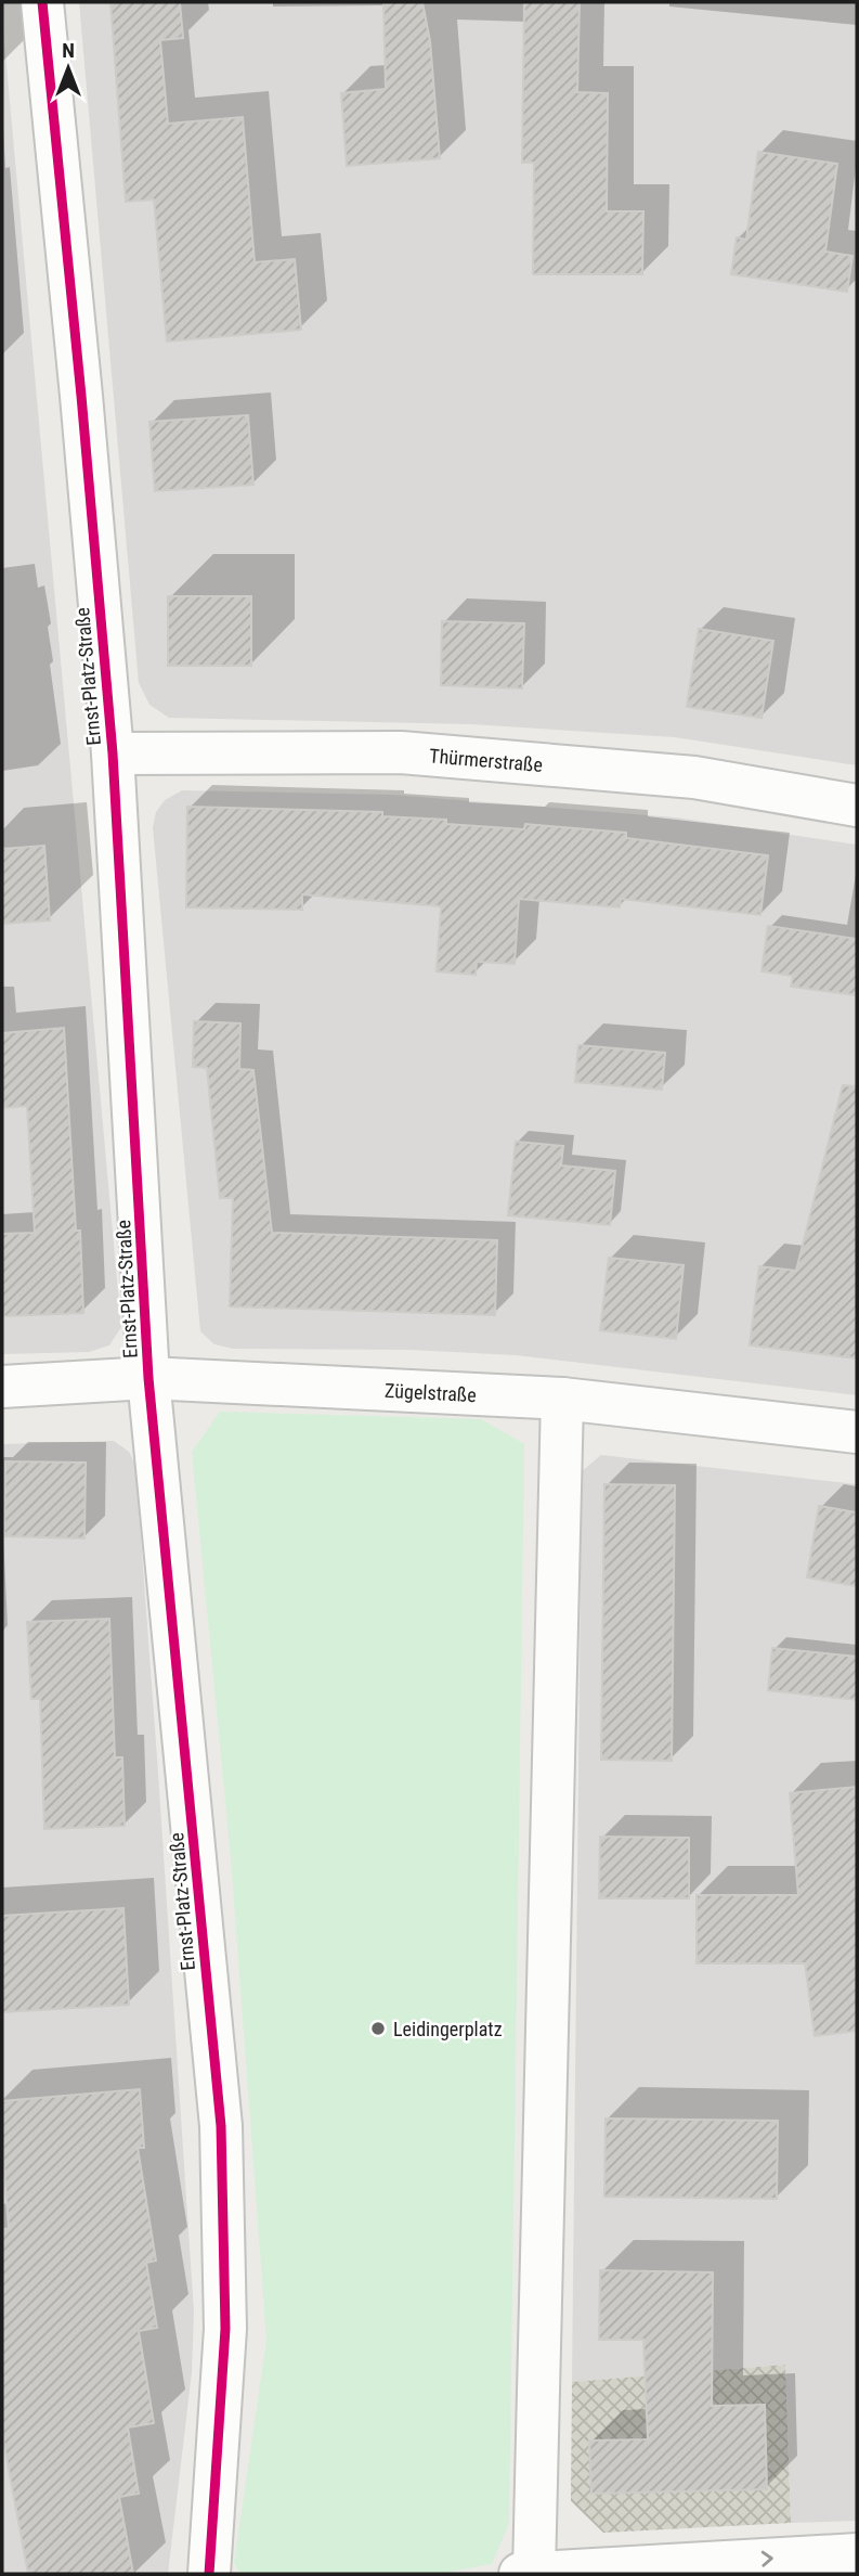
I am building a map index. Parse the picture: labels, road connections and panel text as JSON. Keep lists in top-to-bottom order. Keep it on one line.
{"streets":{"street":["Ernst-Platz-Straße","Thürmerstraße","Zügelstraße"]},"crossings":[["Ernst-Platz-Straße","Thürmerstraße"],["Ernst-Platz-Straße","Zügelstraße"]],"places":["Leidingerplatz"],"north":"top"}
